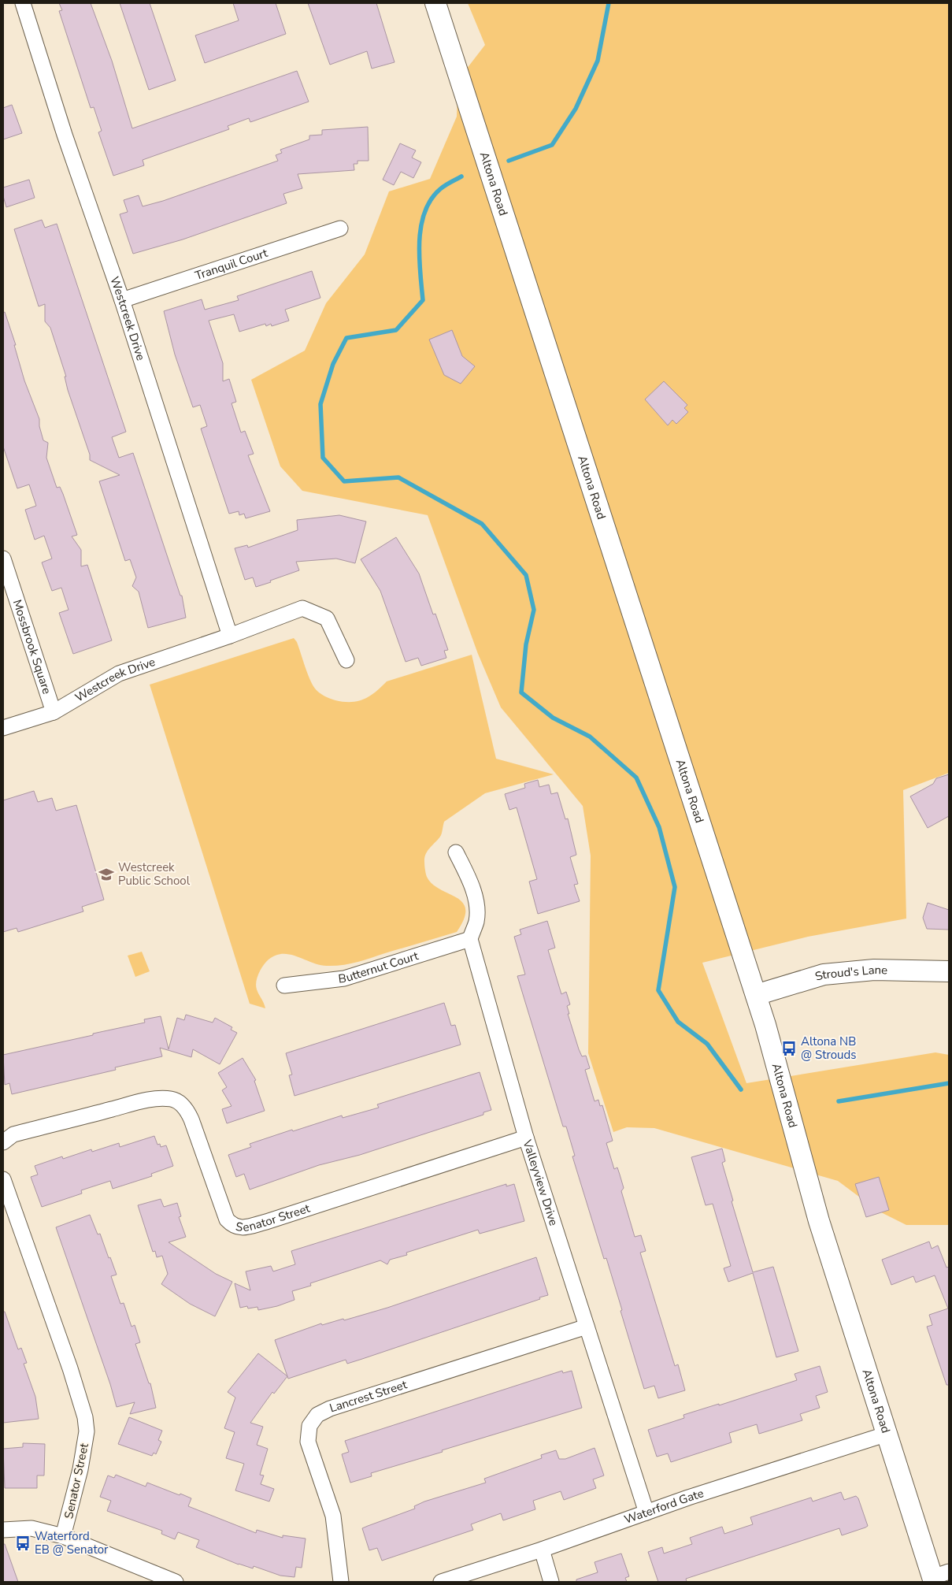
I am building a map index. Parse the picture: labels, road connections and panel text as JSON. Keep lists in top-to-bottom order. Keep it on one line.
{"streets":{"main road":["Altona Road","Stroud's Lane"],"street":["Tranquil Court","Westcreek Drive","Mossbrook Square","Butternut Court","Valleyview Drive","Senator Street","Lancrest Street","Waterford Gate"]},"crossings":[["Altona Road","Stroud's Lane"],["Altona Road","Waterford Gate"],["Tranquil Court","Westcreek Drive"],["Westcreek Drive","Mossbrook Square"],["Butternut Court","Valleyview Drive"],["Valleyview Drive","Senator Street"],["Valleyview Drive","Lancrest Street"],["Valleyview Drive","Waterford Gate"]],"places":{"school or university":["Westcreek Public School"],"bus stop":["Altona NB @ Strouds","Waterford EB @ Senator"]}}
